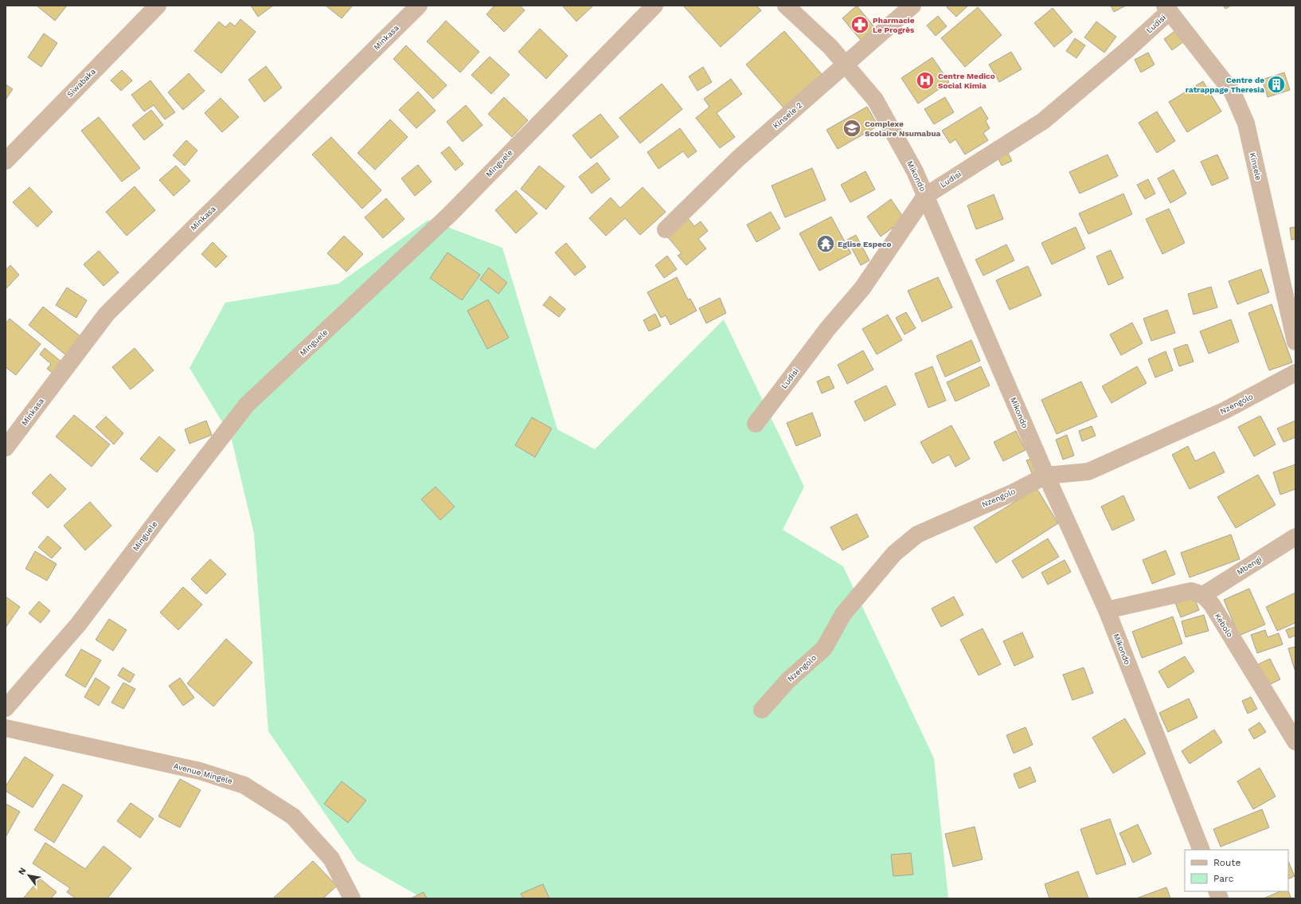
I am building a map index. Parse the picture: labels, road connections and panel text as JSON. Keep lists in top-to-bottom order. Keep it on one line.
{"streets":{"street":["Ludisi","Minkasa","Siwabaka","Kinsele 2","Minguele","Kinsele","Mikondo","Nzengolo","Mbengi","Kebolo","Avenue Mingele"]},"crossings":[["Ludisi","Kinsele"],["Ludisi","Mikondo"],["Kinsele 2","Mikondo"],["Mikondo","Nzengolo"],["Mbengi","Kebolo"]],"places":{"pharmacy":["Pharmacie Le Progrès"],"hospital":["Centre Medico Social Kimia"],"building":["Centre de ratrappage Theresia"],"school or university":["Complexe Scolaire Nsumabua"],"temple":["Eglise Especo"]},"legend":["Route","Parc"],"north":"top left"}
